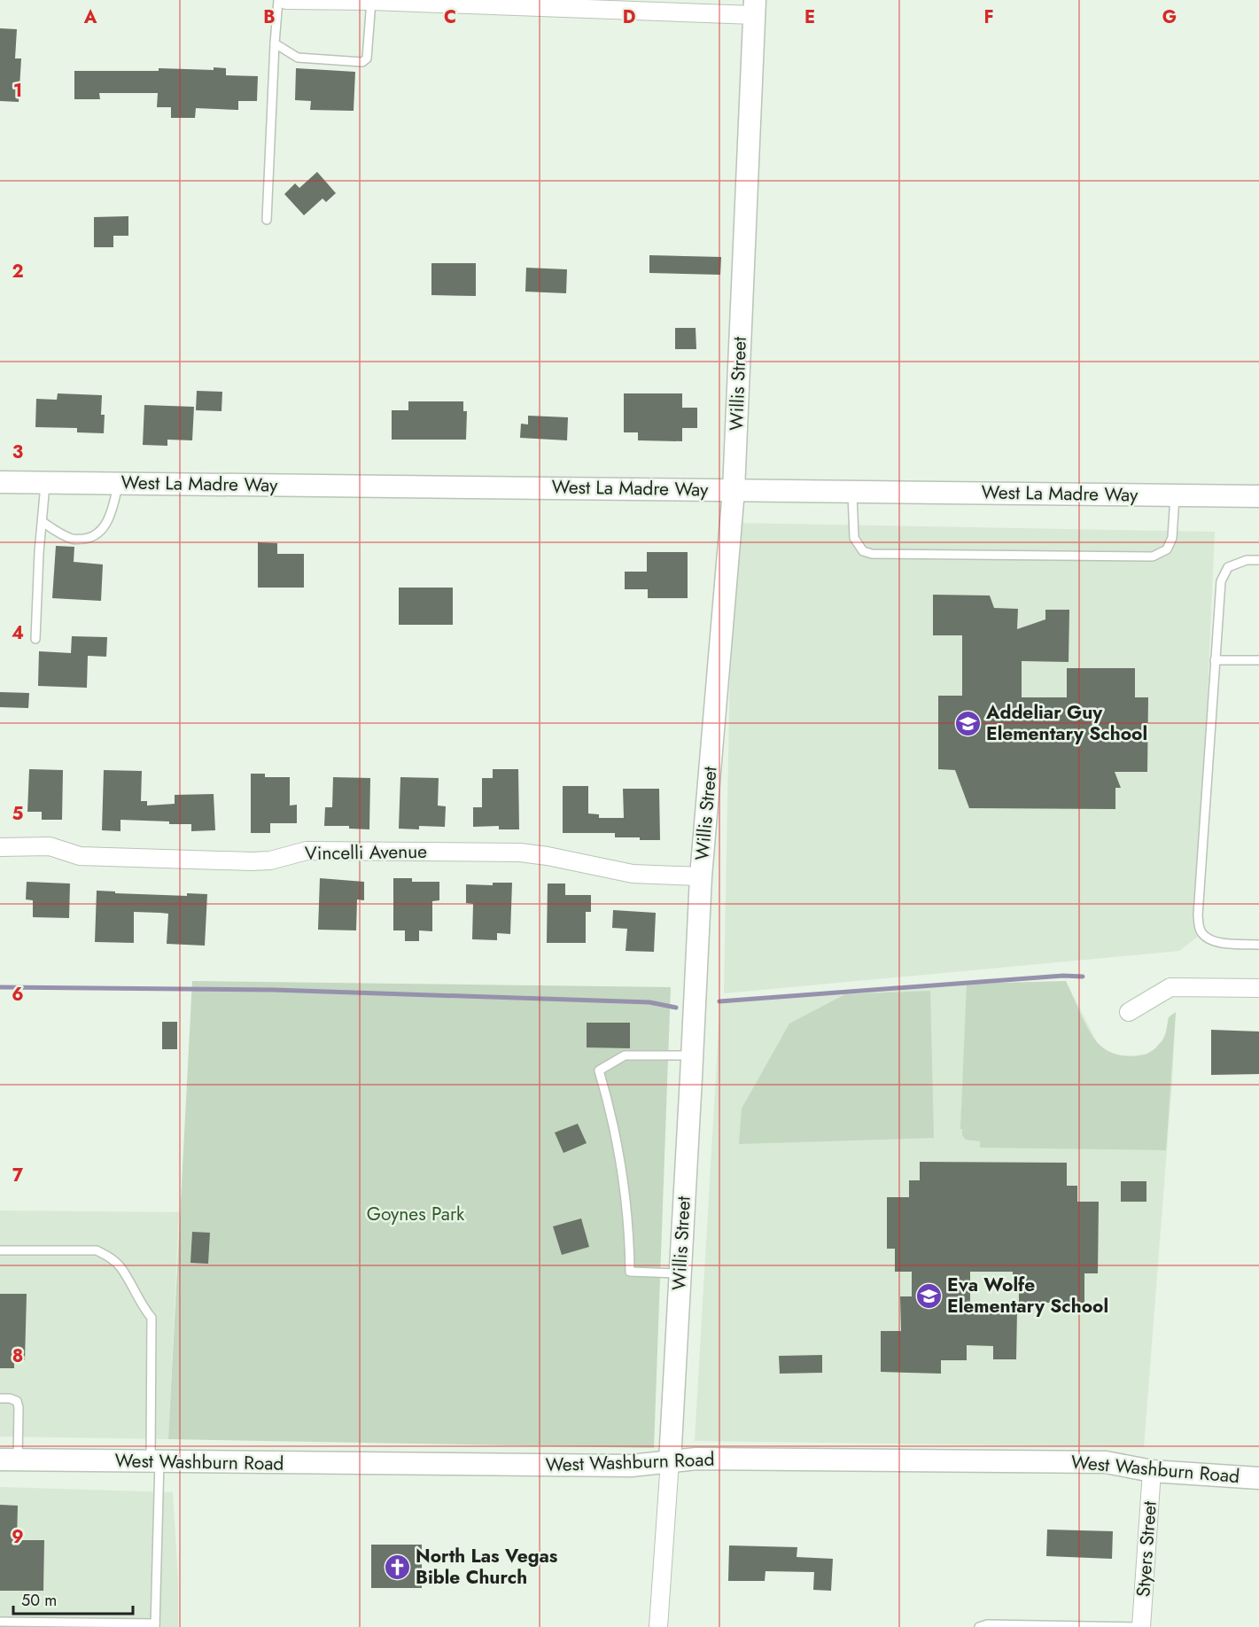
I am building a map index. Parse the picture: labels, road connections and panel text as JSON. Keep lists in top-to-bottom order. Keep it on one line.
{"streets":{"street":["Willis Street","West La Madre Way","Vincelli Avenue","West Washburn Road","Styers Street"]},"crossings":[["Willis Street","West La Madre Way"],["Willis Street","Vincelli Avenue"],["Willis Street","West Washburn Road"],["West Washburn Road","Styers Street"]],"parks":["Goynes Park"],"places":{"school or university":["Addeliar Guy Elementary School","Eva Wolfe Elementary School"],"church":["North Las Vegas Bible Church"]},"scale_bar":"50 m","grid":{"columns":["A","B","C","D","E","F","G"],"rows":["1","2","3","4","5","6","7","8","9"]}}
